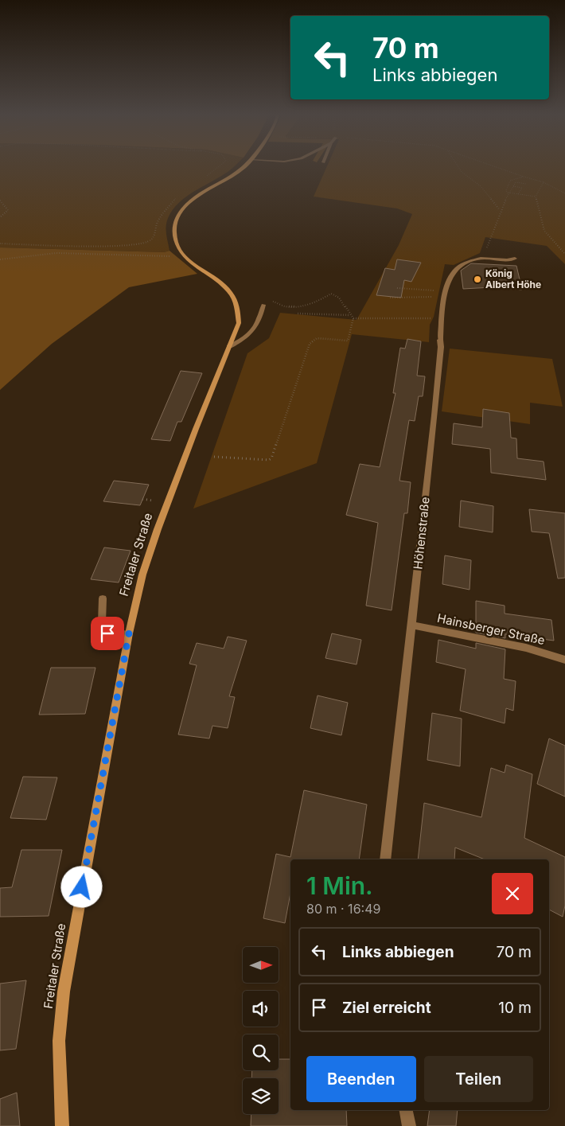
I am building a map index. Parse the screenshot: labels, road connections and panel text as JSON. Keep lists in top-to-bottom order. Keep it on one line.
{"streets":{"main road":["Freitaler Straße"],"street":["Höhenstraße","Hainsberger Straße"]},"crossings":[["Höhenstraße","Hainsberger Straße"]],"places":["König Albert Höhe"],"north":"right","page":{"turn":["70 m","Links abbiegen"],"heading":["1 Min.","80 m · 16:49"],"list":[{"name":"Links abbiegen","value":"70 m"},{"name":"Ziel erreicht","value":"10 m"}],"buttons":["Beenden","Teilen"]}}
